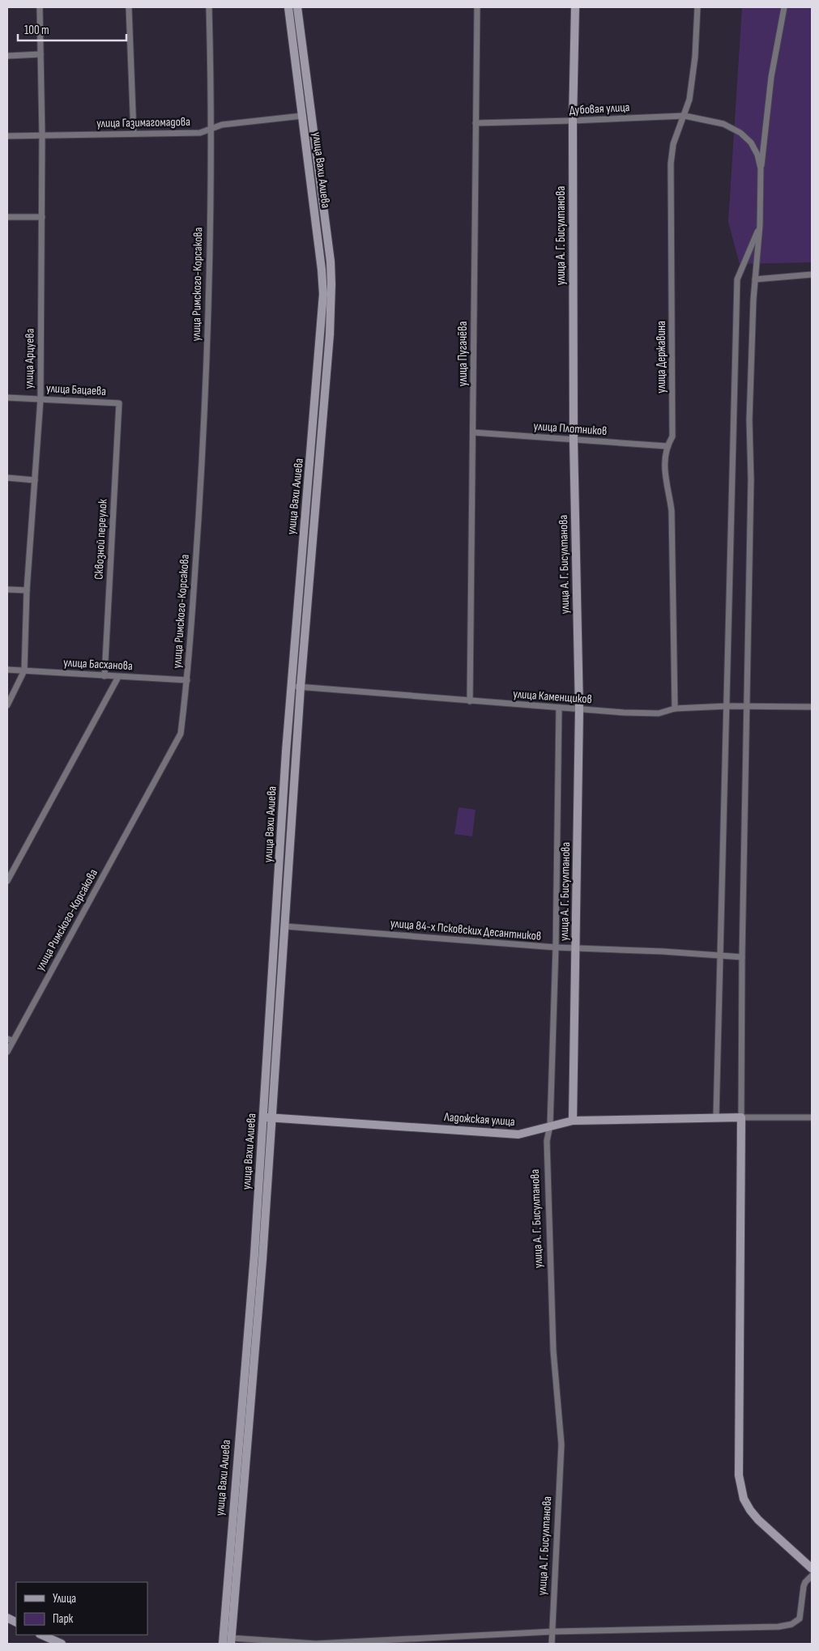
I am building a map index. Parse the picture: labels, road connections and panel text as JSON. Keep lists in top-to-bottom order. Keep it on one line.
{"streets":{"main road":["улица Вахи Алиева","улица А. Г. Бисултанова","Ладожская улица"],"street":["Дубовая улица","улица Газимагомадова","улица Римского-Корсакова","улица Пугачёва","улица Державина","улица Арцуева","улица Бацаева","улица Плотников","Сквозной переулок","улица Басханова","улица Каменщиков","улица 84-х Псковских Десантников"]},"crossings":[["Дубовая улица","улица А. Г. Бисултанова"],["Дубовая улица","улица Пугачёва"],["Дубовая улица","улица Державина"],["улица Газимагомадова","улица Вахи Алиева"],["улица Газимагомадова","улица Римского-Корсакова"],["улица Газимагомадова","улица Арцуева"],["улица Вахи Алиева","улица Каменщиков"],["улица Вахи Алиева","улица 84-х Псковских Десантников"],["улица Вахи Алиева","Ладожская улица"],["улица А. Г. Бисултанова","улица Плотников"],["улица А. Г. Бисултанова","улица Каменщиков"],["улица А. Г. Бисултанова","улица 84-х Псковских Десантников"],["улица А. Г. Бисултанова","Ладожская улица"],["улица Римского-Корсакова","улица Басханова"],["улица Пугачёва","улица Плотников"],["улица Пугачёва","улица Каменщиков"],["улица Державина","улица Плотников"],["улица Державина","улица Каменщиков"],["улица Арцуева","улица Бацаева"],["улица Арцуева","улица Басханова"],["улица Бацаева","Сквозной переулок"],["Сквозной переулок","улица Басханова"]],"legend":["Улица","Парк"],"scale_bar":"100 m"}
